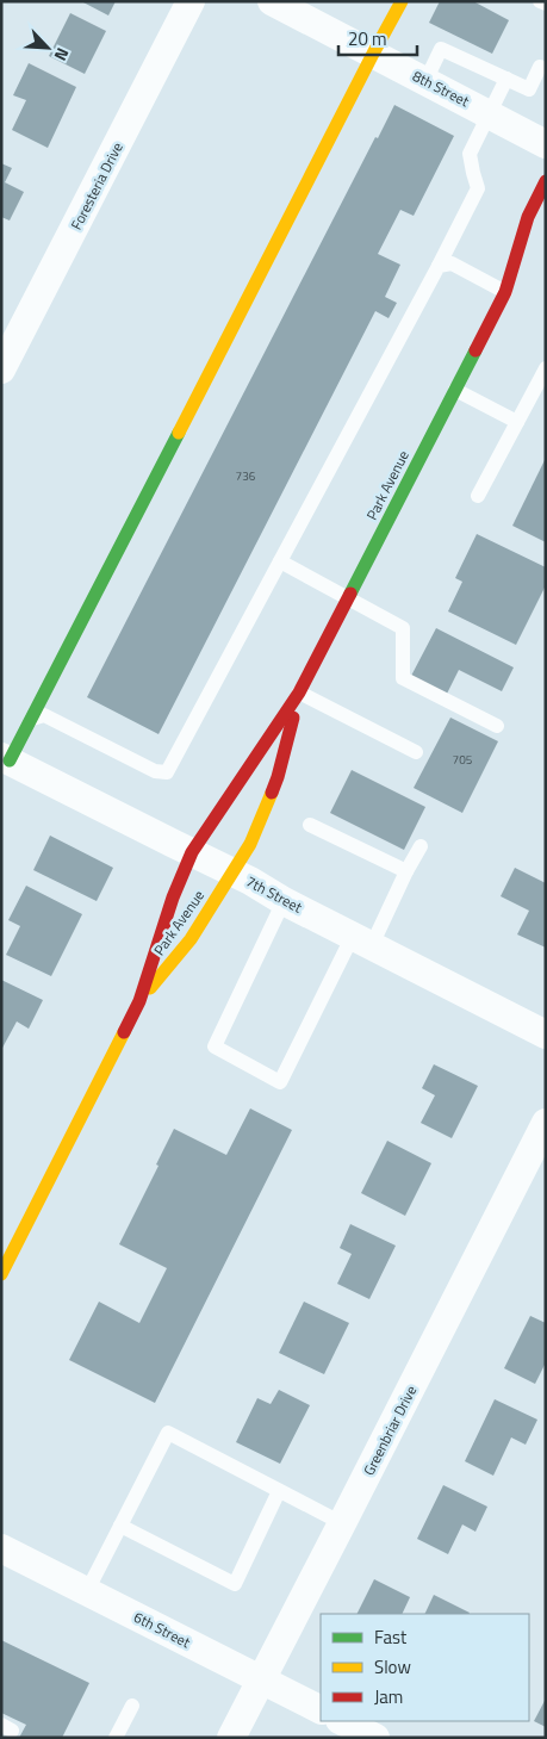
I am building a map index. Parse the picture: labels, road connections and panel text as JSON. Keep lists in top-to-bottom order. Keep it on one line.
{"streets":{"street":["8th Street","Foresteria Drive","Park Avenue","7th Street","Greenbriar Drive","6th Street"]},"crossings":[["Park Avenue","7th Street"],["Greenbriar Drive","6th Street"]],"house_numbers":["736","705"],"legend":["Fast","Slow","Jam"],"scale_bar":"20 m","north":"bottom right"}
